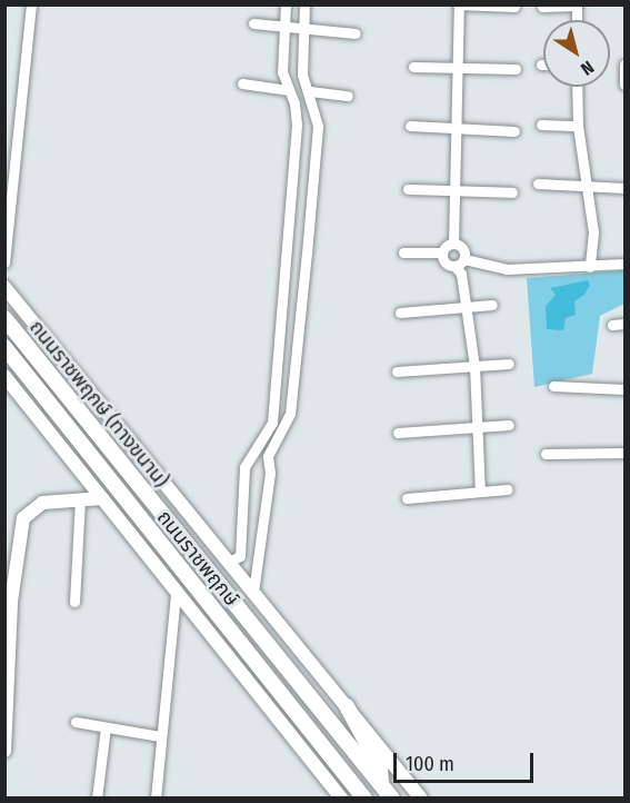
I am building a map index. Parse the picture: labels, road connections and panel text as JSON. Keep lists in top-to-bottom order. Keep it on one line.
{"streets":{"main road":["ถนนราชพฤกษ์ (ทางขนาน)","ถนนราชพฤกษ์"]},"scale_bar":"100 m","north":"bottom right"}
